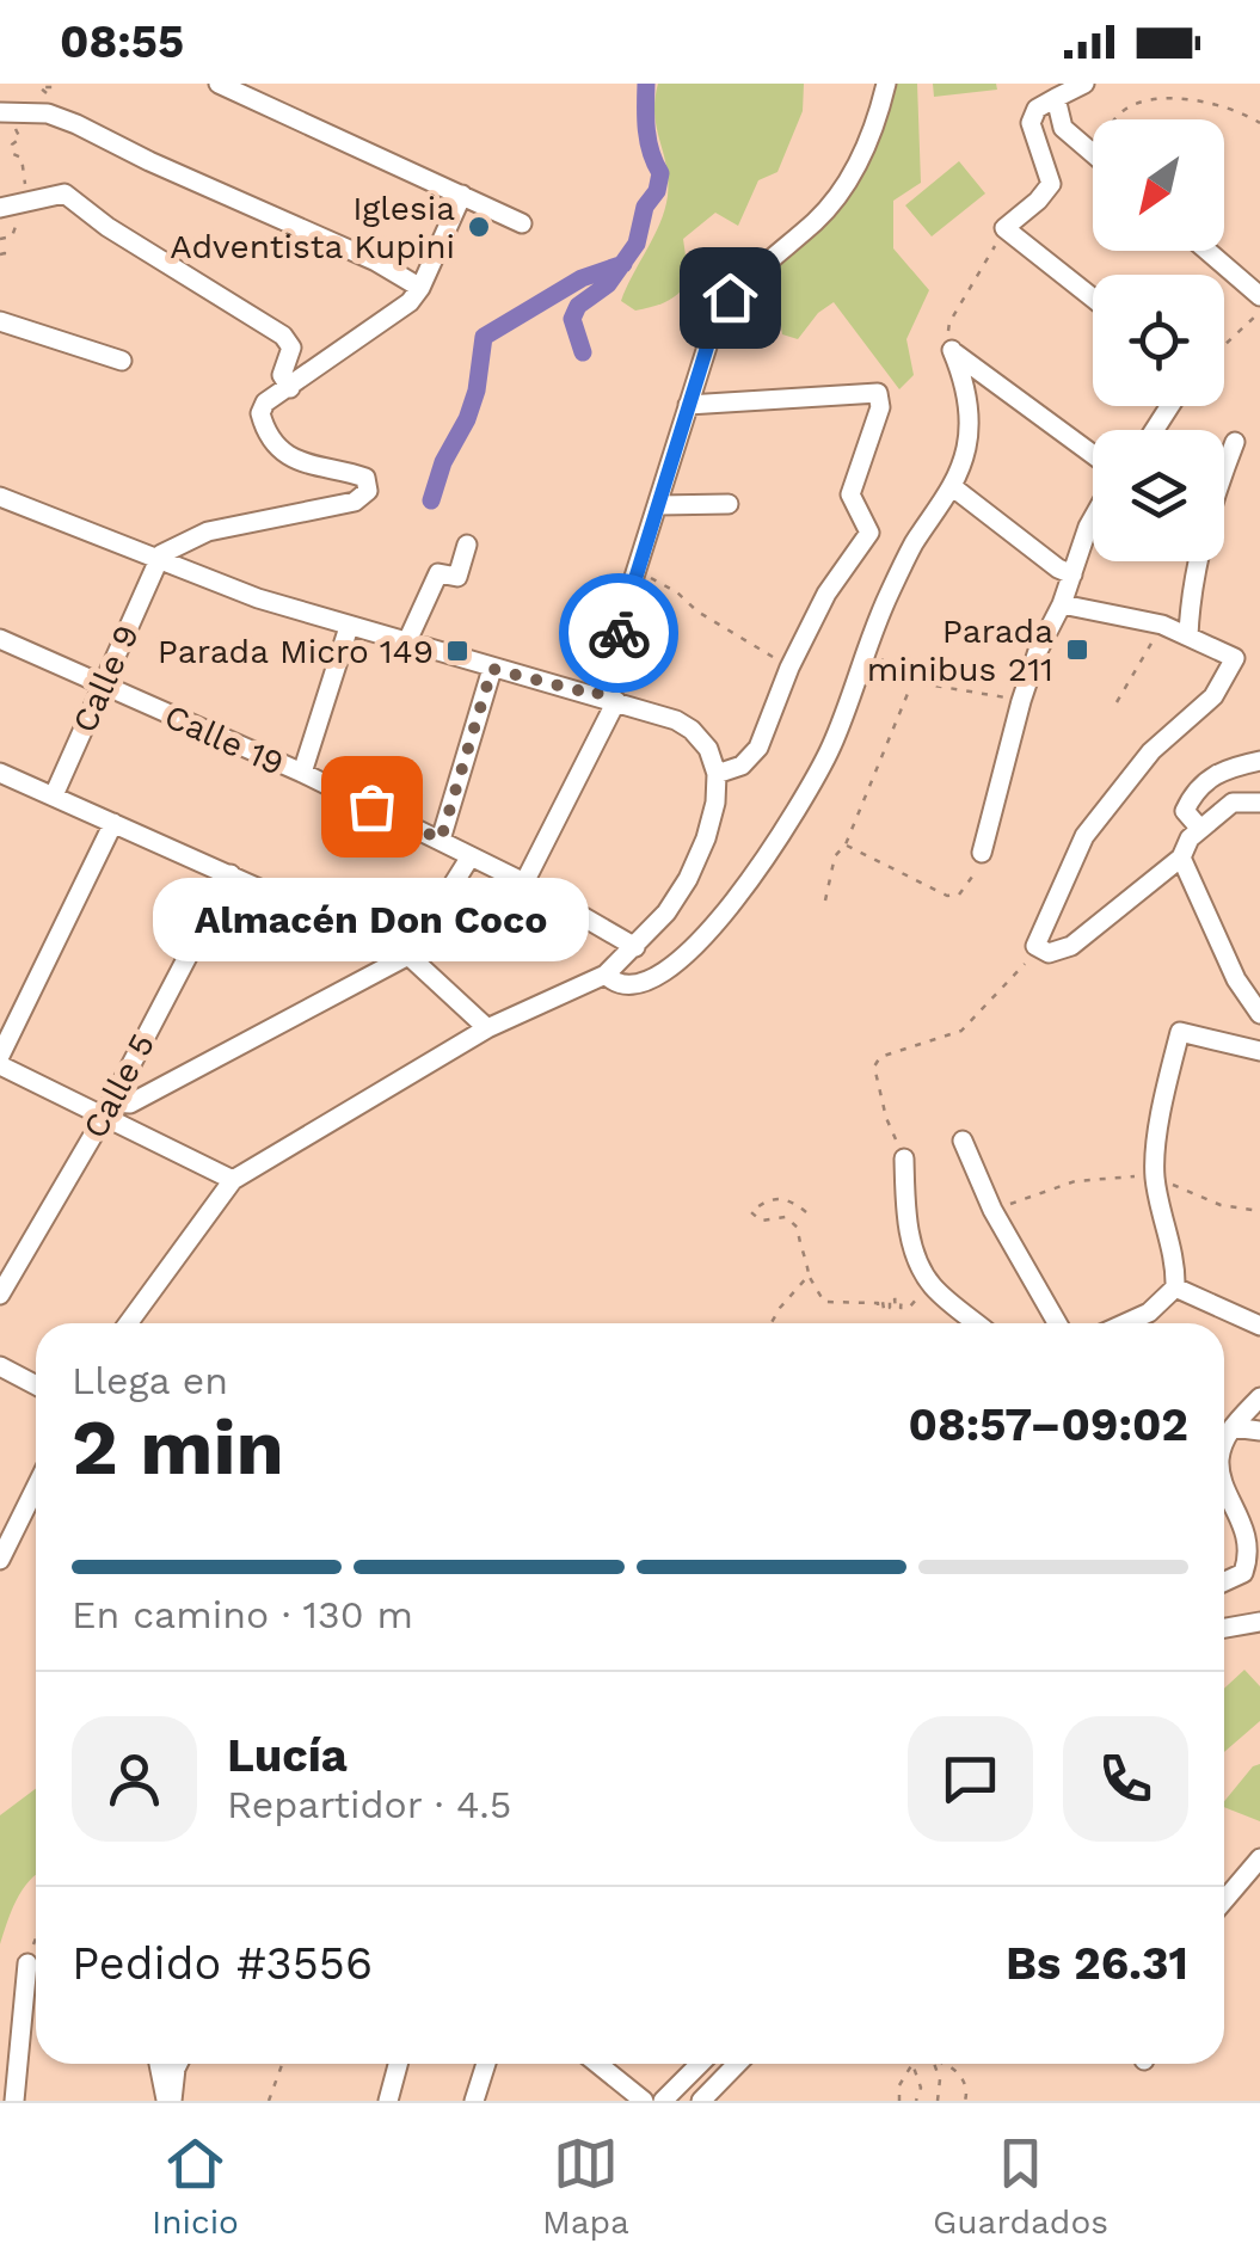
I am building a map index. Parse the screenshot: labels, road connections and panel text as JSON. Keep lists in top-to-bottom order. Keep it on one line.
{"streets":{"street":["Calle 9","Calle 19","Calle 5"]},"crossings":[["Calle 9","Calle 19"]],"places":{"other":["Iglesia Adventista Kupini","Almacén Don Coco"],"transit":["Parada minibus 211","Parada Micro 149"]},"north":"bottom left","page":{"status":"08:55","bubble":"Almacén Don Coco","heading":["2 min","Llega en","08:57–09:02"],"panel":["Lucía","Repartidor · 4.5","Pedido #3556","Bs 26.31"],"bar":"En camino · 130 m","tabs":["Inicio","Mapa","Guardados"]}}
